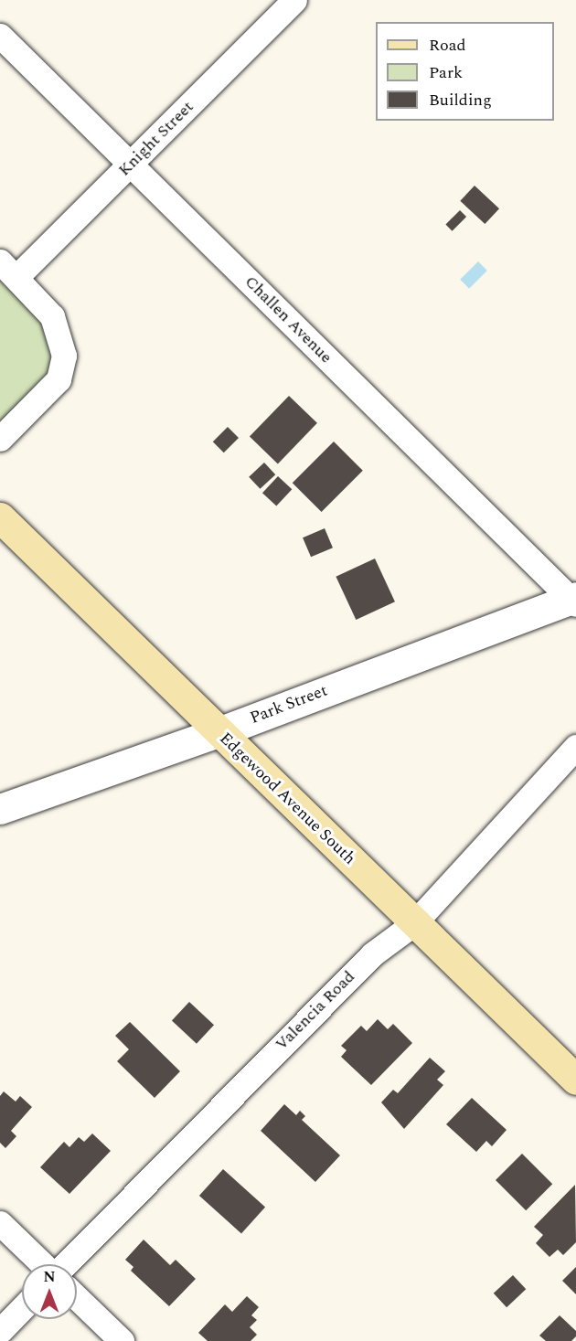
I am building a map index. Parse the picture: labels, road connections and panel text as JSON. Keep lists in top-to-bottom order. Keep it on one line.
{"streets":{"main road":["Edgewood Avenue South"],"street":["Knight Street","Challen Avenue","Park Street","Valencia Road"]},"crossings":[["Knight Street","Challen Avenue"],["Challen Avenue","Park Street"],["Park Street","Edgewood Avenue South"],["Edgewood Avenue South","Valencia Road"]],"legend":["Road","Park","Building"],"north":"top"}
